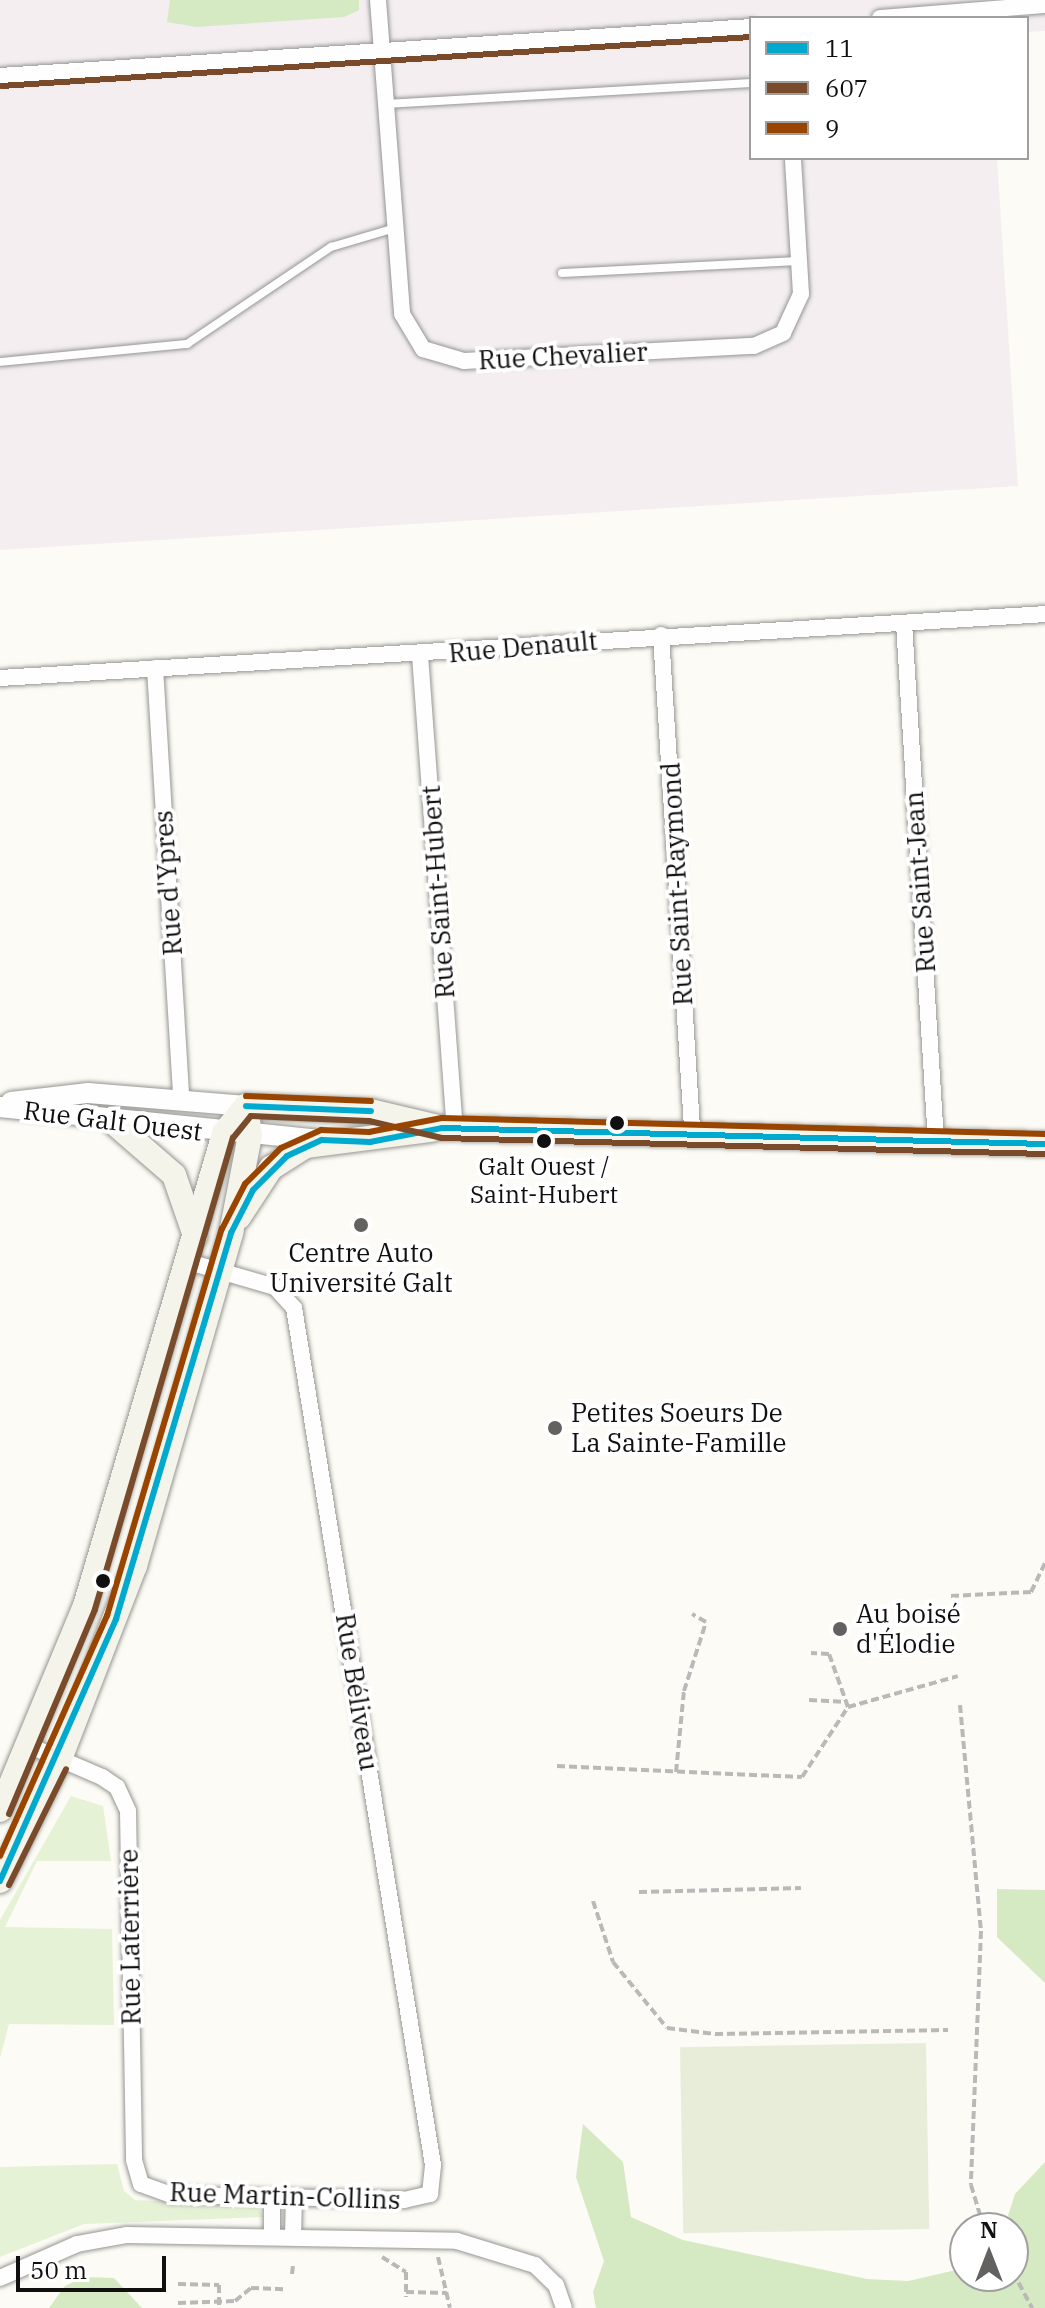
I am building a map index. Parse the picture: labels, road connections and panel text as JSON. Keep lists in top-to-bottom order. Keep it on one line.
{"streets":{"main road":["Rue Galt Ouest"],"street":["Rue Chevalier","Rue Denault","Rue Saint-Jean","Rue d'Ypres","Rue Saint-Raymond","Rue Saint-Hubert","Rue Béliveau","Rue Laterrière","Rue Martin-Collins"]},"crossings":[["Rue Denault","Rue Saint-Jean"],["Rue Denault","Rue d'Ypres"],["Rue Denault","Rue Saint-Raymond"],["Rue Denault","Rue Saint-Hubert"],["Rue Saint-Jean","Rue Galt Ouest"],["Rue d'Ypres","Rue Galt Ouest"],["Rue Saint-Raymond","Rue Galt Ouest"],["Rue Saint-Hubert","Rue Galt Ouest"],["Rue Béliveau","Rue Martin-Collins"],["Rue Laterrière","Rue Martin-Collins"]],"places":["Galt Ouest / Saint-Hubert","Centre Auto Université Galt","Petites Soeurs De La Sainte-Famille","Au boisé d'Élodie"],"lines":["transit line 607","transit line 9","transit line 11"],"legend":["11","607","9"],"scale_bar":"50 m","north":"top"}
